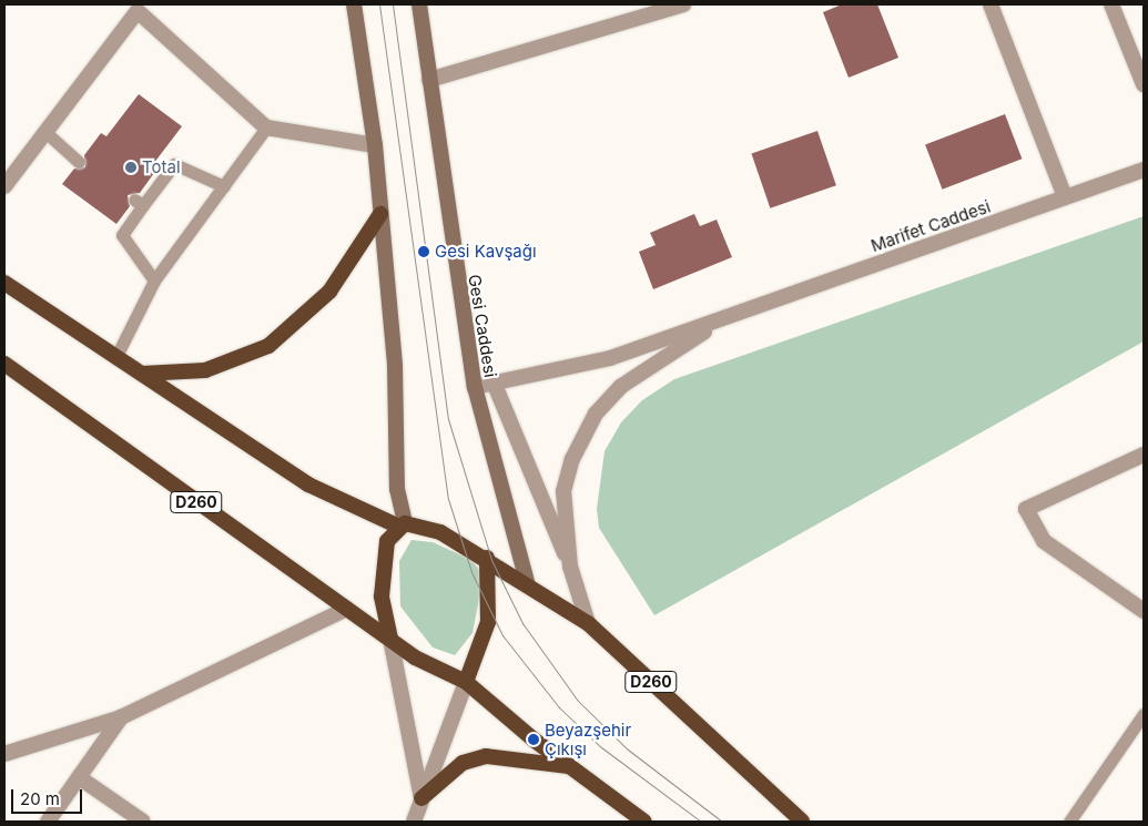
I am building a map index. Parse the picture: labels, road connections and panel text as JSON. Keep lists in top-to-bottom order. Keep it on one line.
{"streets":{"highway":["D260"],"main road":["Gesi Caddesi"],"street":["Marifet Caddesi"]},"crossings":[["Gesi Caddesi","D260"]],"places":["Total","Gesi Kavşağı","Beyazşehir Çıkışı"],"scale_bar":"20 m"}
